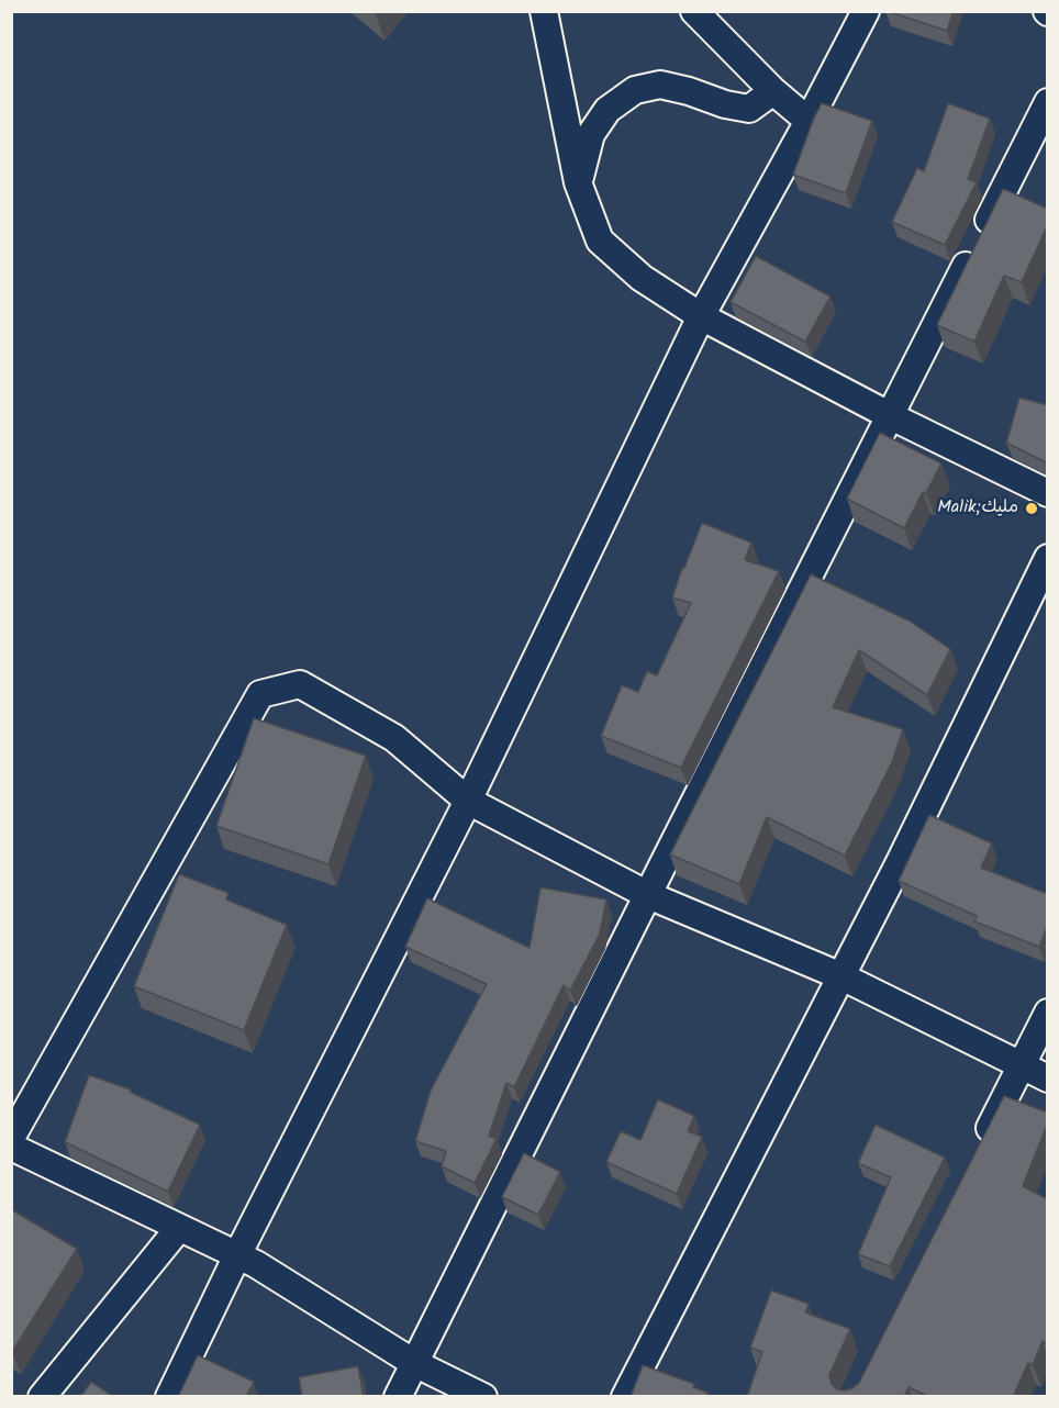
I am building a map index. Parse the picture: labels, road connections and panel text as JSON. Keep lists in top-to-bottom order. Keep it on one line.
{"places":["Malik;مليك"]}
